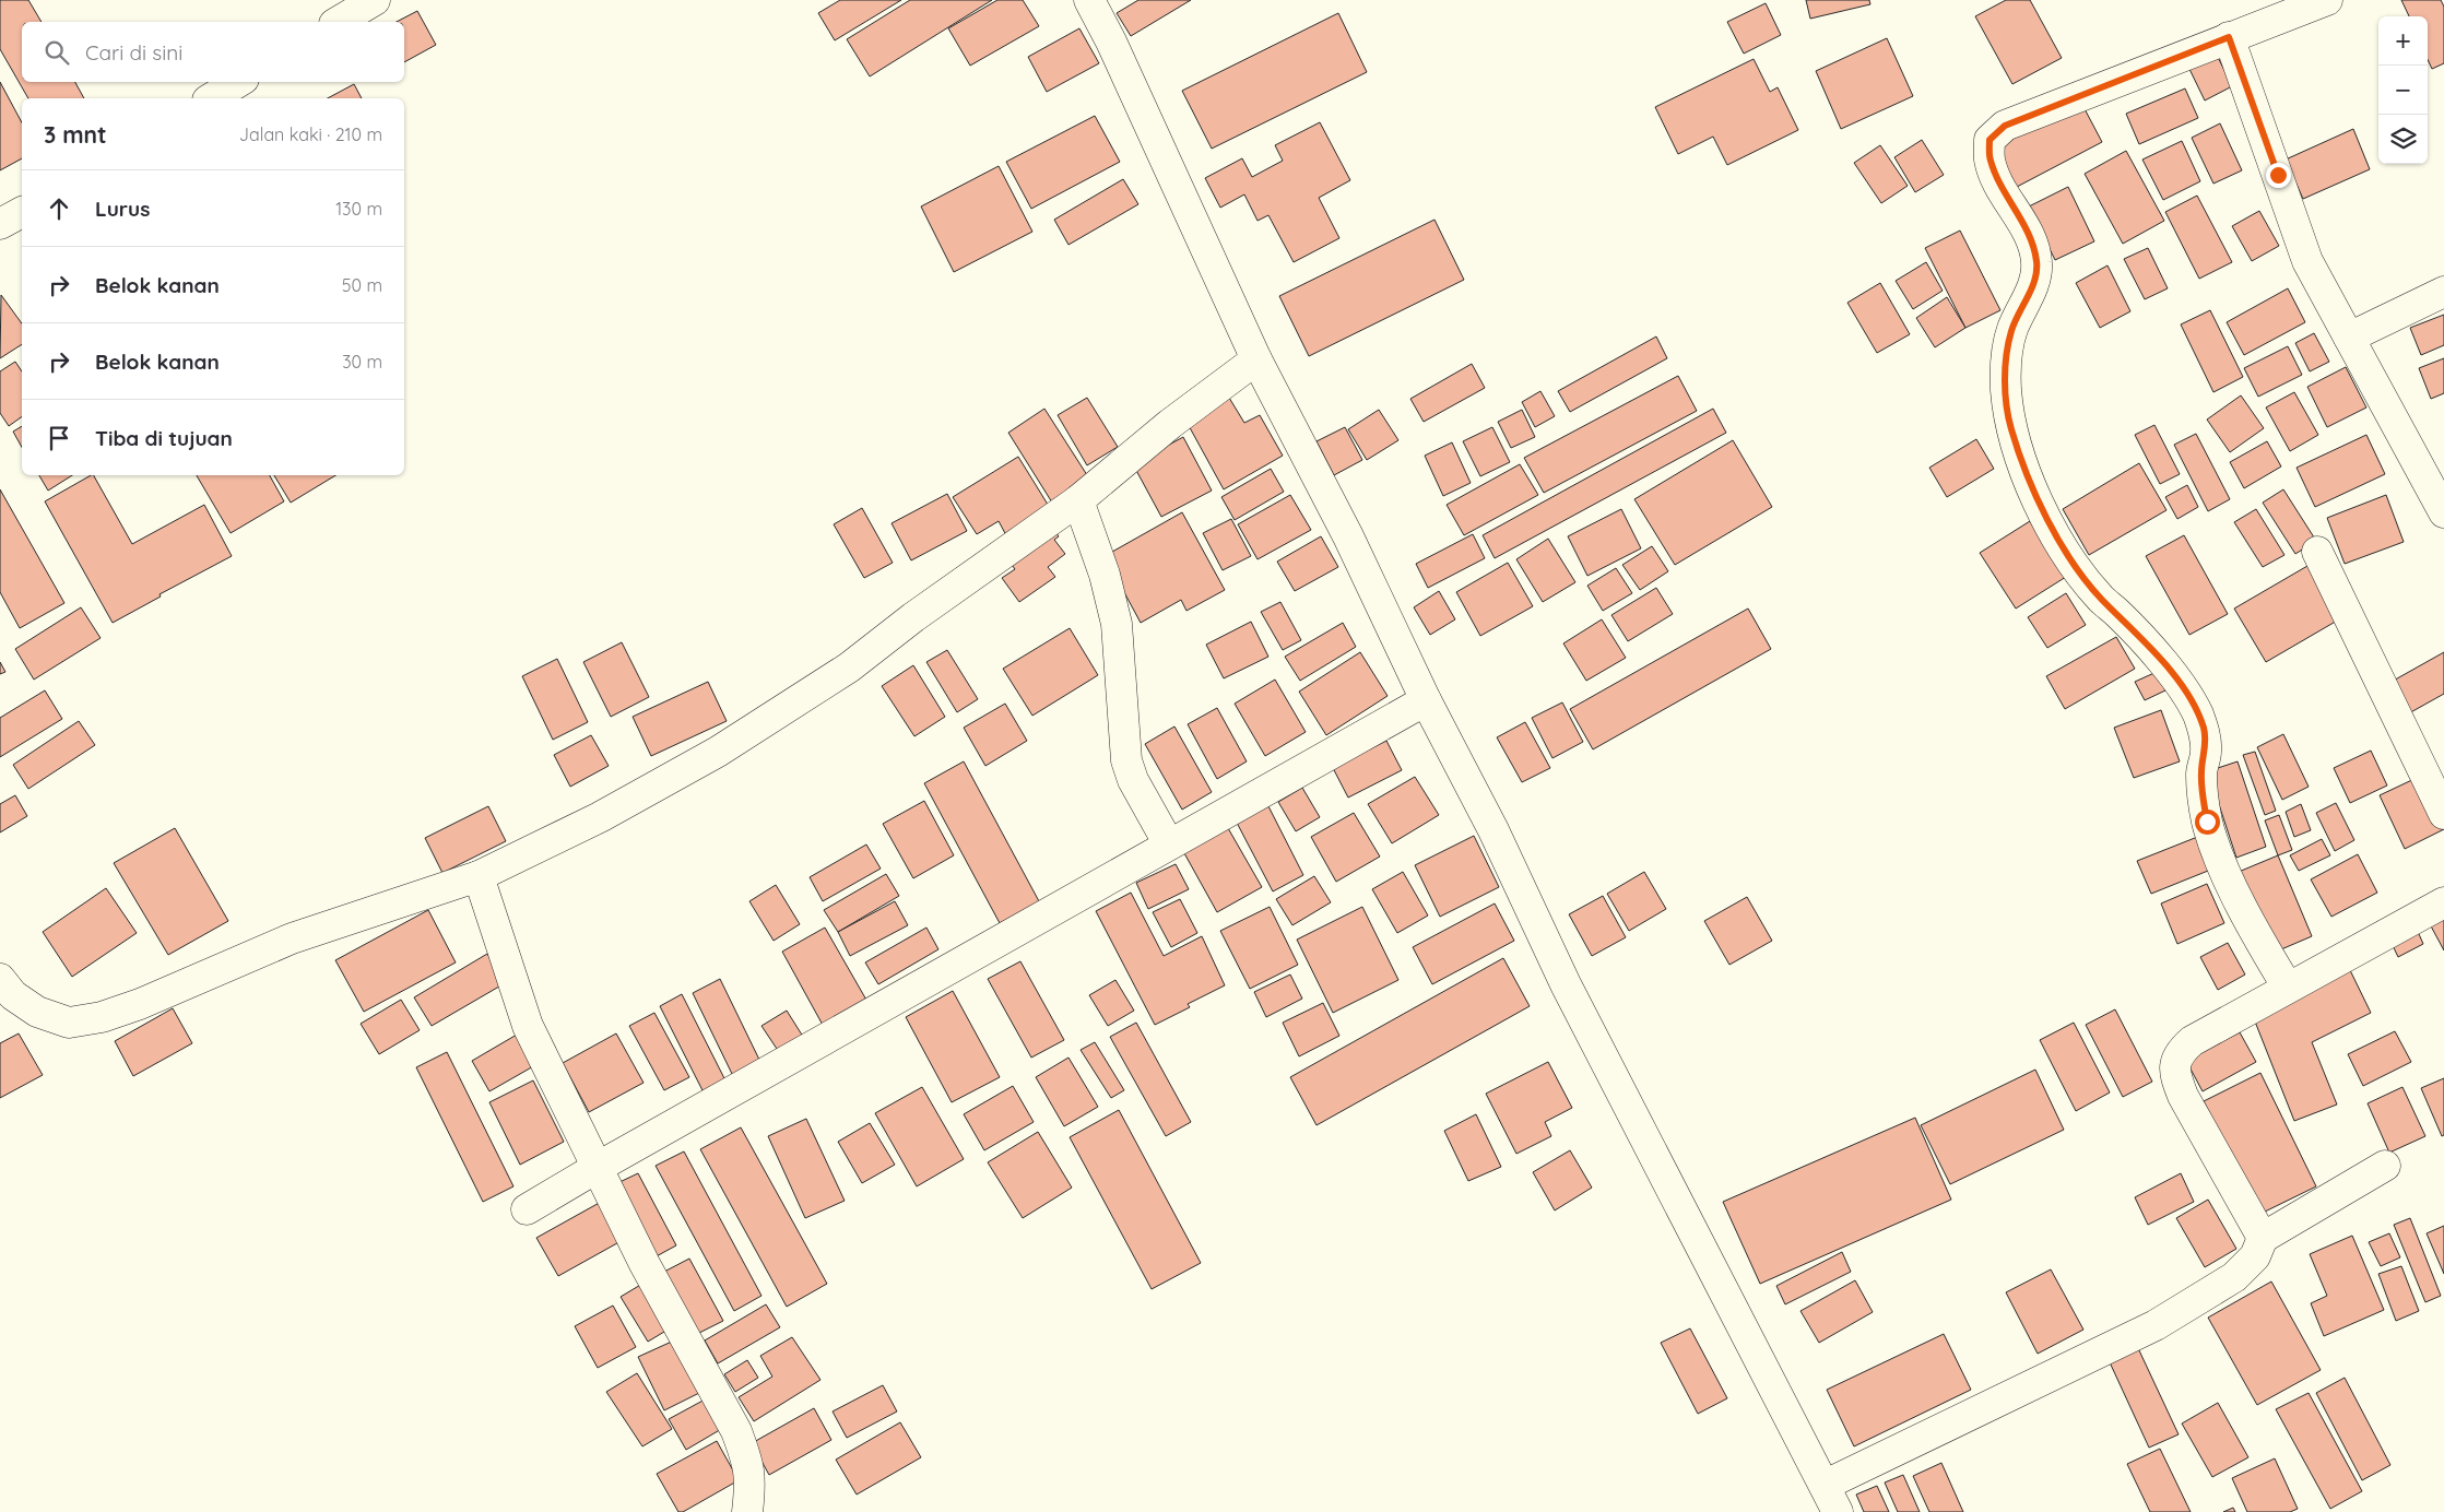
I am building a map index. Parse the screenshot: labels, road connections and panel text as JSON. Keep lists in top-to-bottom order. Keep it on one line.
{"page":{"map_buttons":["+","−"],"search":"Cari di sini","heading":["3 mnt","Jalan kaki · 210 m"],"list":[["Lurus","130 m"],["Belok kanan","50 m"],["Belok kanan","30 m"],"Tiba di tujuan"]}}
